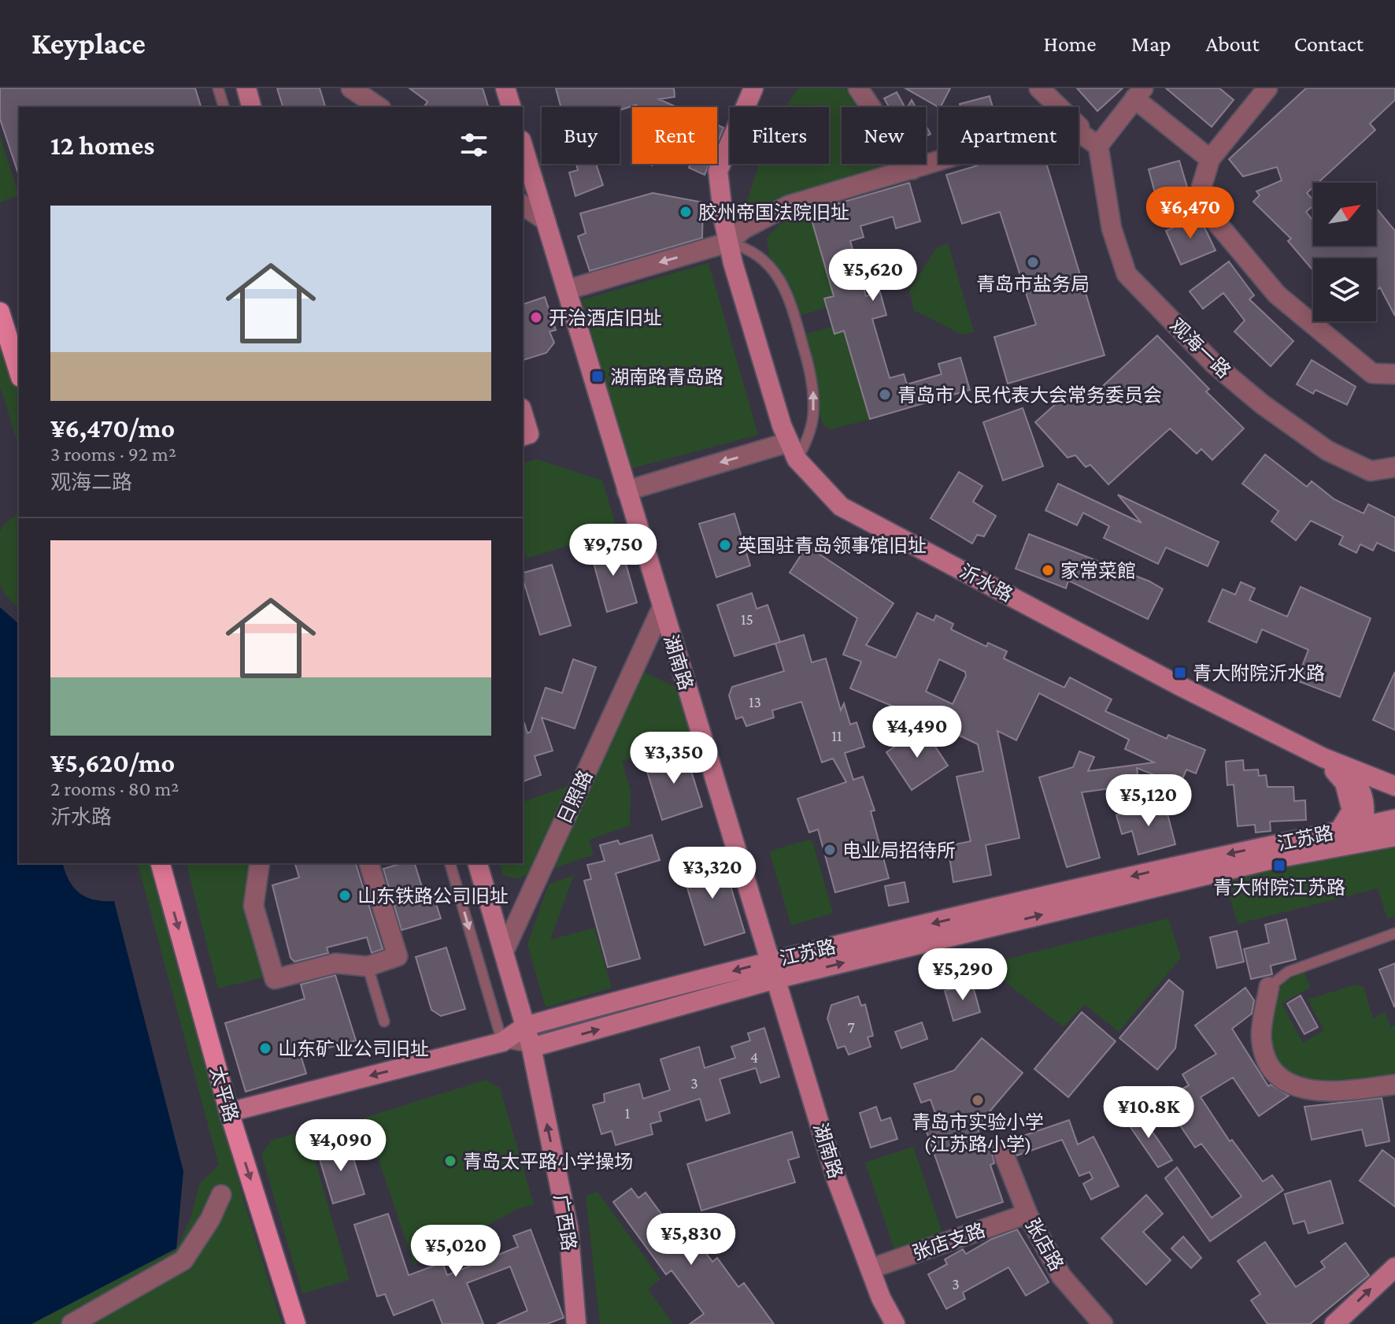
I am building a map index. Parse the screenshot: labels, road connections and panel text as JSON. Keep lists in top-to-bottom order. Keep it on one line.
{"streets":{"main road":["太平路"],"street":["观海一路","沂水路","湖南路","日照路","江苏路","广西路","张店支路","张店路"]},"crossings":[["湖南路","日照路"],["湖南路","江苏路"],["湖南路","张店支路"],["日照路","广西路"],["江苏路","太平路"],["江苏路","广西路"],["张店支路","张店路"]],"one_way":["太平路","广西路"],"places":{"other":["胶州帝国法院旧址","青岛市盐务局","开治酒店旧址","青岛市人民代表大会常务委员会","英国驻青岛领事馆旧址","家常菜館","电业局招待所","山东铁路公司旧址","山东矿业公司旧址","青岛市实验小学 (江苏路小学)","青岛太平路小学操场"],"transit":["湖南路青岛路","青大附院沂水路","青大附院江苏路"]},"house_numbers":["15","13","11","7","4","3","1","3"],"north":"top right","page":{"header":"Keyplace","nav":["Home","Map","About","Contact"],"chip":["Buy","Rent","Filters","New","Apartment"],"heading":"12 homes","list":[{"name":"¥6,470/mo","note":"3 rooms · 92 m² · 观海二路"},{"name":"¥5,620/mo","note":"2 rooms · 80 m² · 沂水路"}],"price":["¥6,470","¥5,620","¥9,750","¥4,490","¥3,350","¥5,120","¥3,320","¥5,290","¥10.8K","¥4,090","¥5,830","¥5,020"]}}
